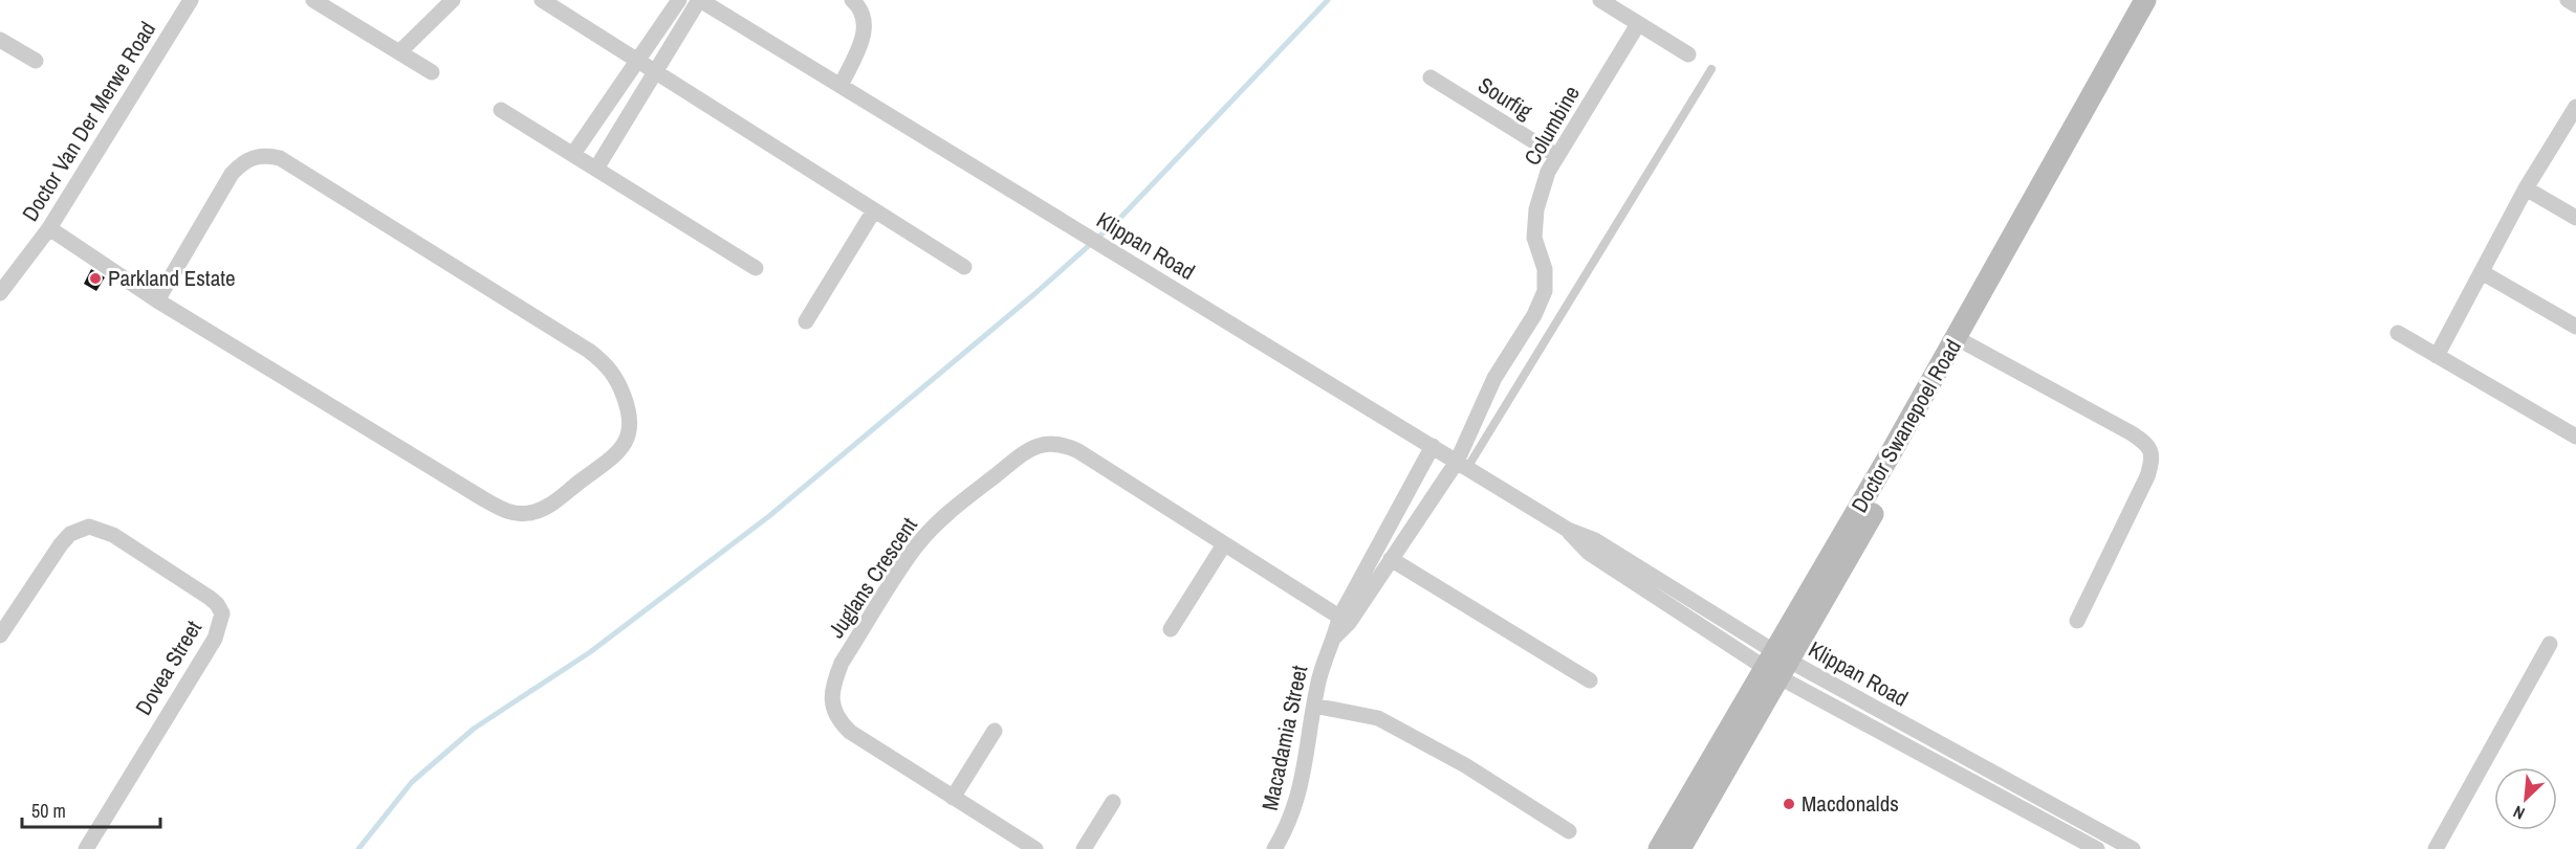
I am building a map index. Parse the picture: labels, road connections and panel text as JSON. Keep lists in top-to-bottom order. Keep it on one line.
{"streets":{"main road":["Doctor Swanepoel Road"],"street":["Sourfig","Doctor Van Der Merwe Road","Columbine","Klippan Road","Juglans Crescent","Dovea Street","Macadamia Street"]},"crossings":[["Sourfig","Columbine"],["Columbine","Klippan Road"],["Columbine","Macadamia Street"],["Klippan Road","Doctor Swanepoel Road"],["Klippan Road","Macadamia Street"],["Juglans Crescent","Macadamia Street"]],"places":["Parkland Estate","Macdonalds"],"scale_bar":"50 m","north":"bottom left"}
